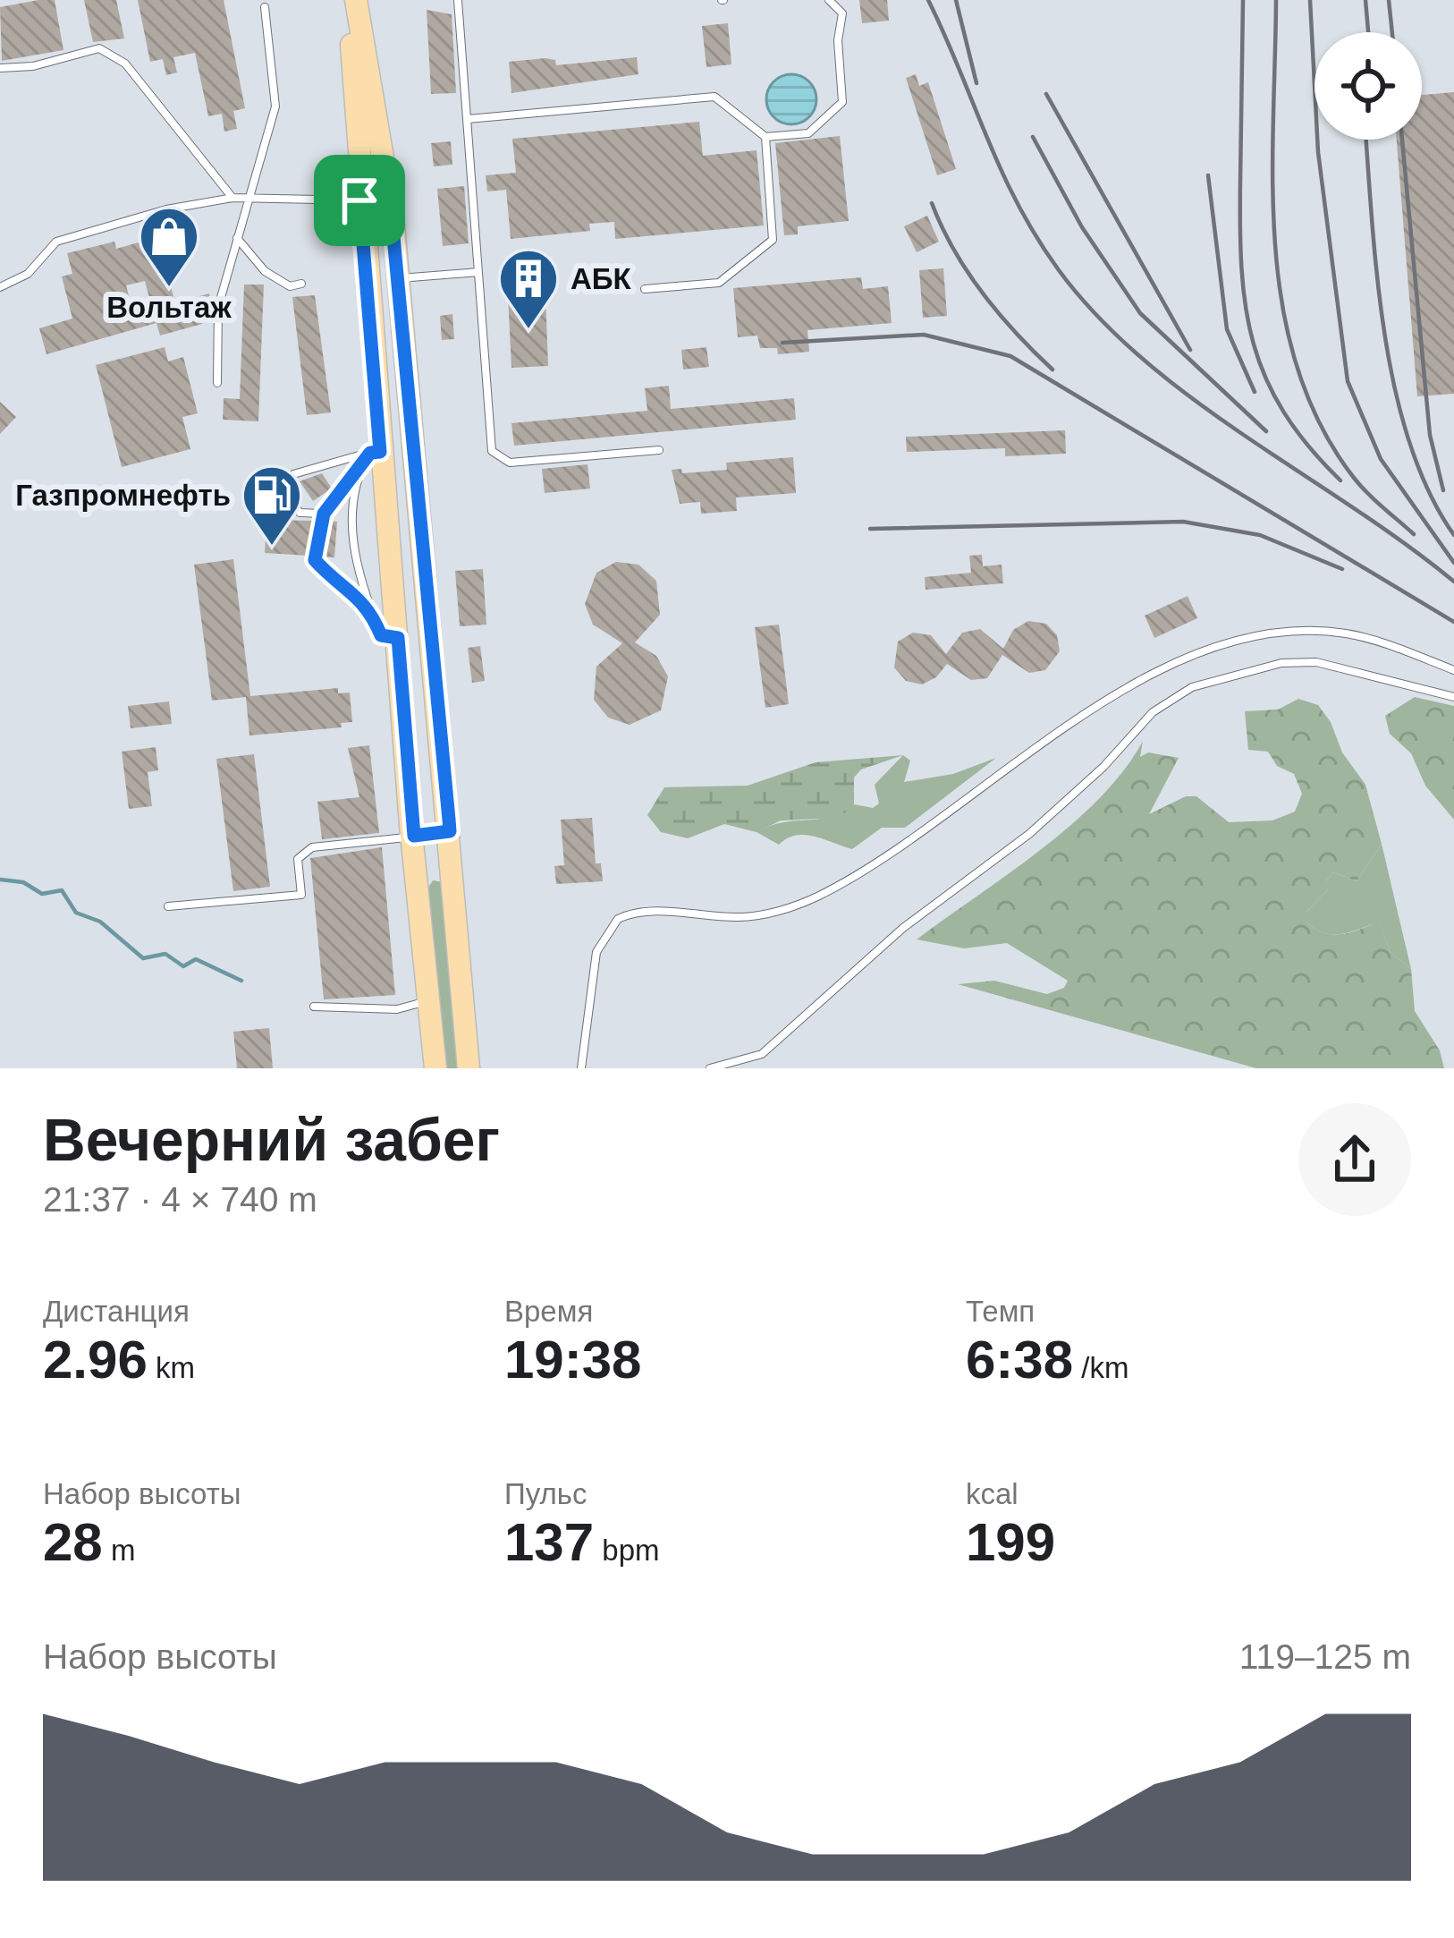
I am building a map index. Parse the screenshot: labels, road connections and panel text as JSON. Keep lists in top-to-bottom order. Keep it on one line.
{"places":{"shop":["Вольтаж"],"building":["АБК"],"fuel station":["Газпромнефть"]},"page":{"heading":["Вечерний забег","21:37 · 4 × 740 m"],"stats":[["Дистанция","2.96 km"],["Время","19:38"],["Темп","6:38 /km"],["Набор высоты","28 m"],["Пульс","137 bpm"],["kcal","199"]],"chart":["Набор высоты","119–125 m"]}}
